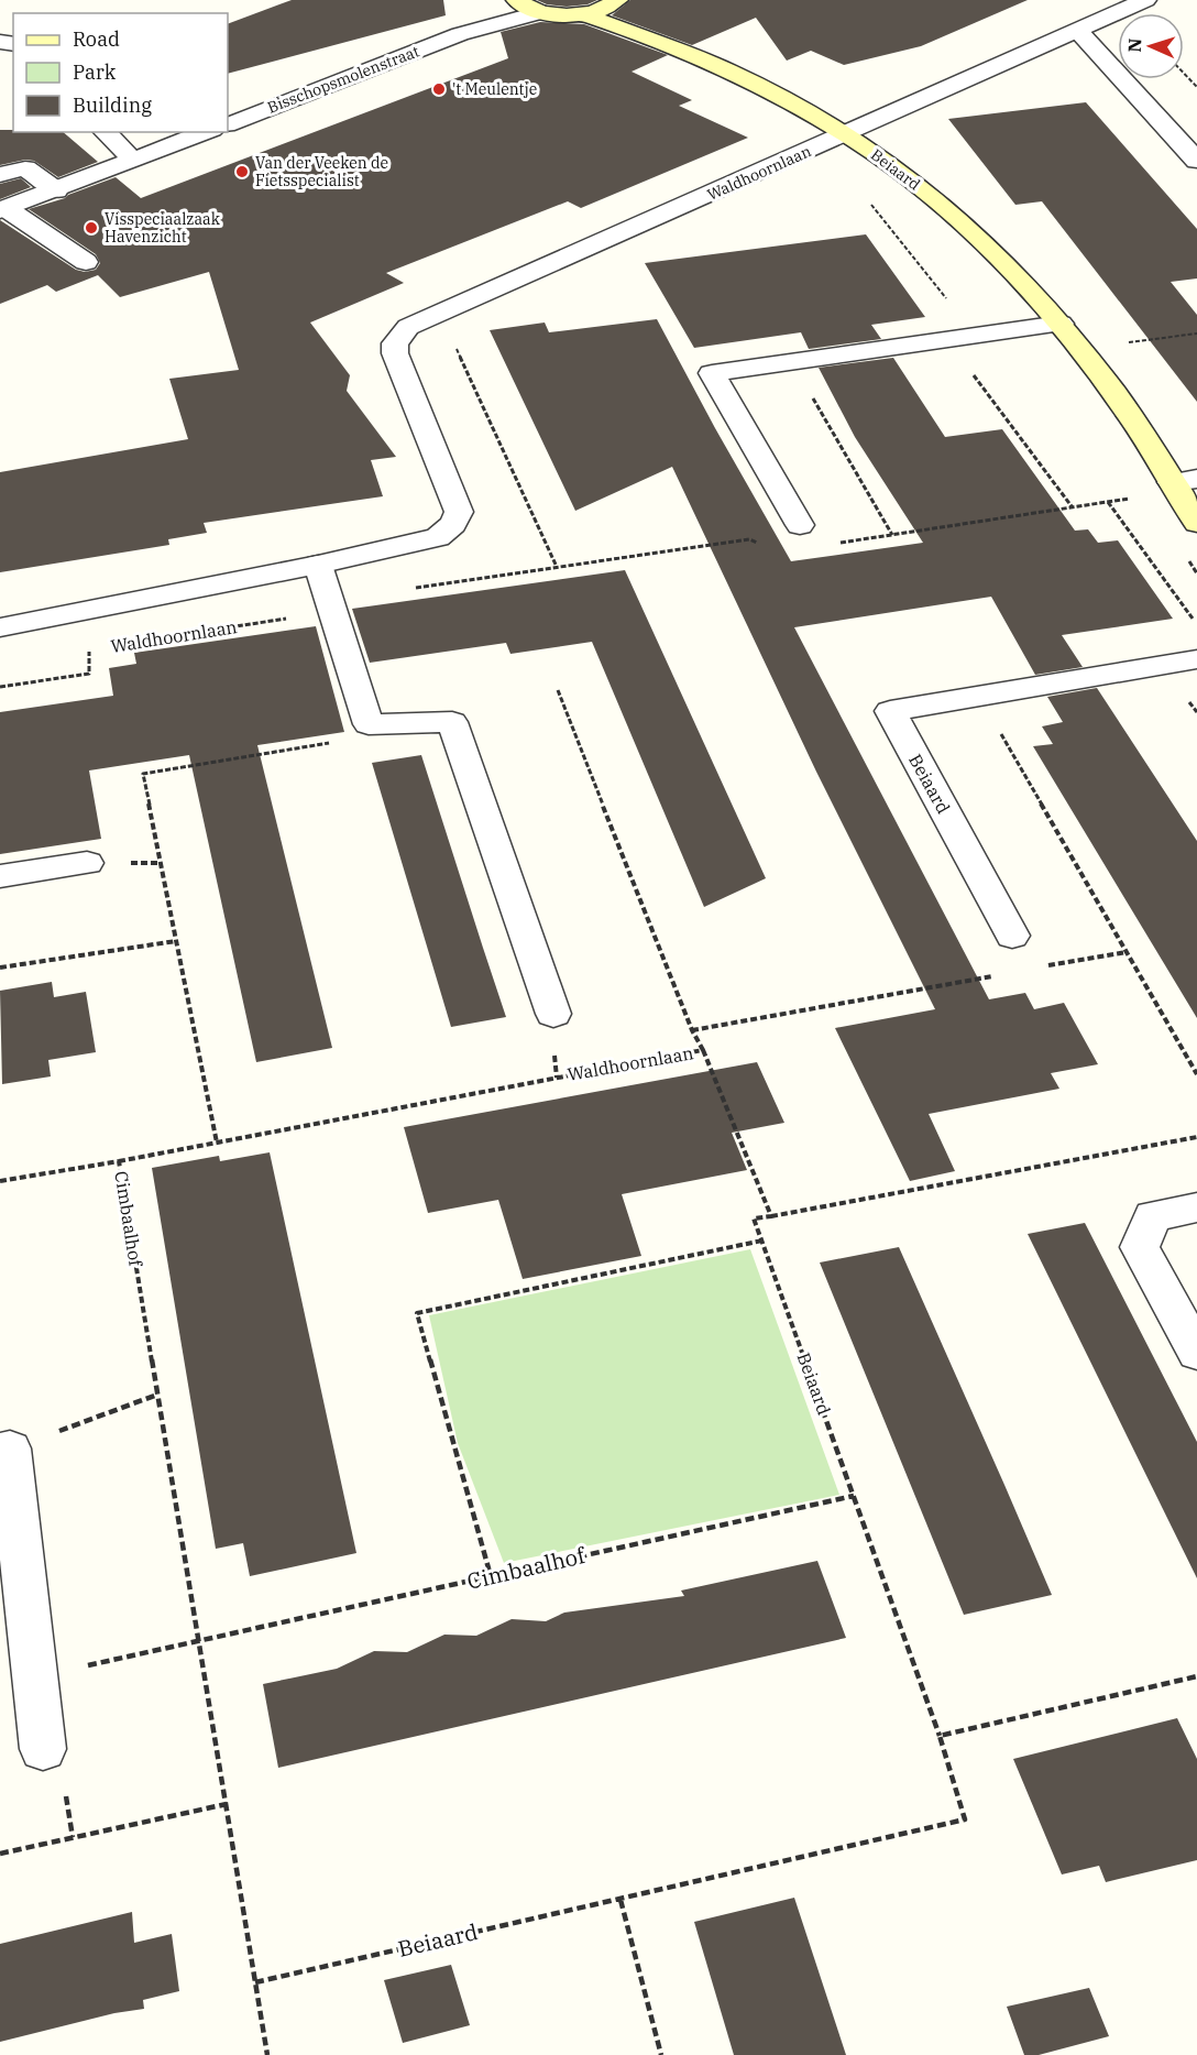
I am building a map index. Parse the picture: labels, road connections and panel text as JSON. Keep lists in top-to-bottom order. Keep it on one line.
{"streets":{"street":["Bisschopsmolenstraat","Beiaard","Waldhoornlaan"],"path":["Cimbaalhof"]},"crossings":[["Beiaard","Waldhoornlaan"],["Beiaard","Cimbaalhof"],["Waldhoornlaan","Cimbaalhof"]],"places":["'t Meulentje","Van der Veeken de Fietsspecialist","Visspeciaalzaak Havenzicht"],"legend":["Road","Park","Building"],"north":"left"}
